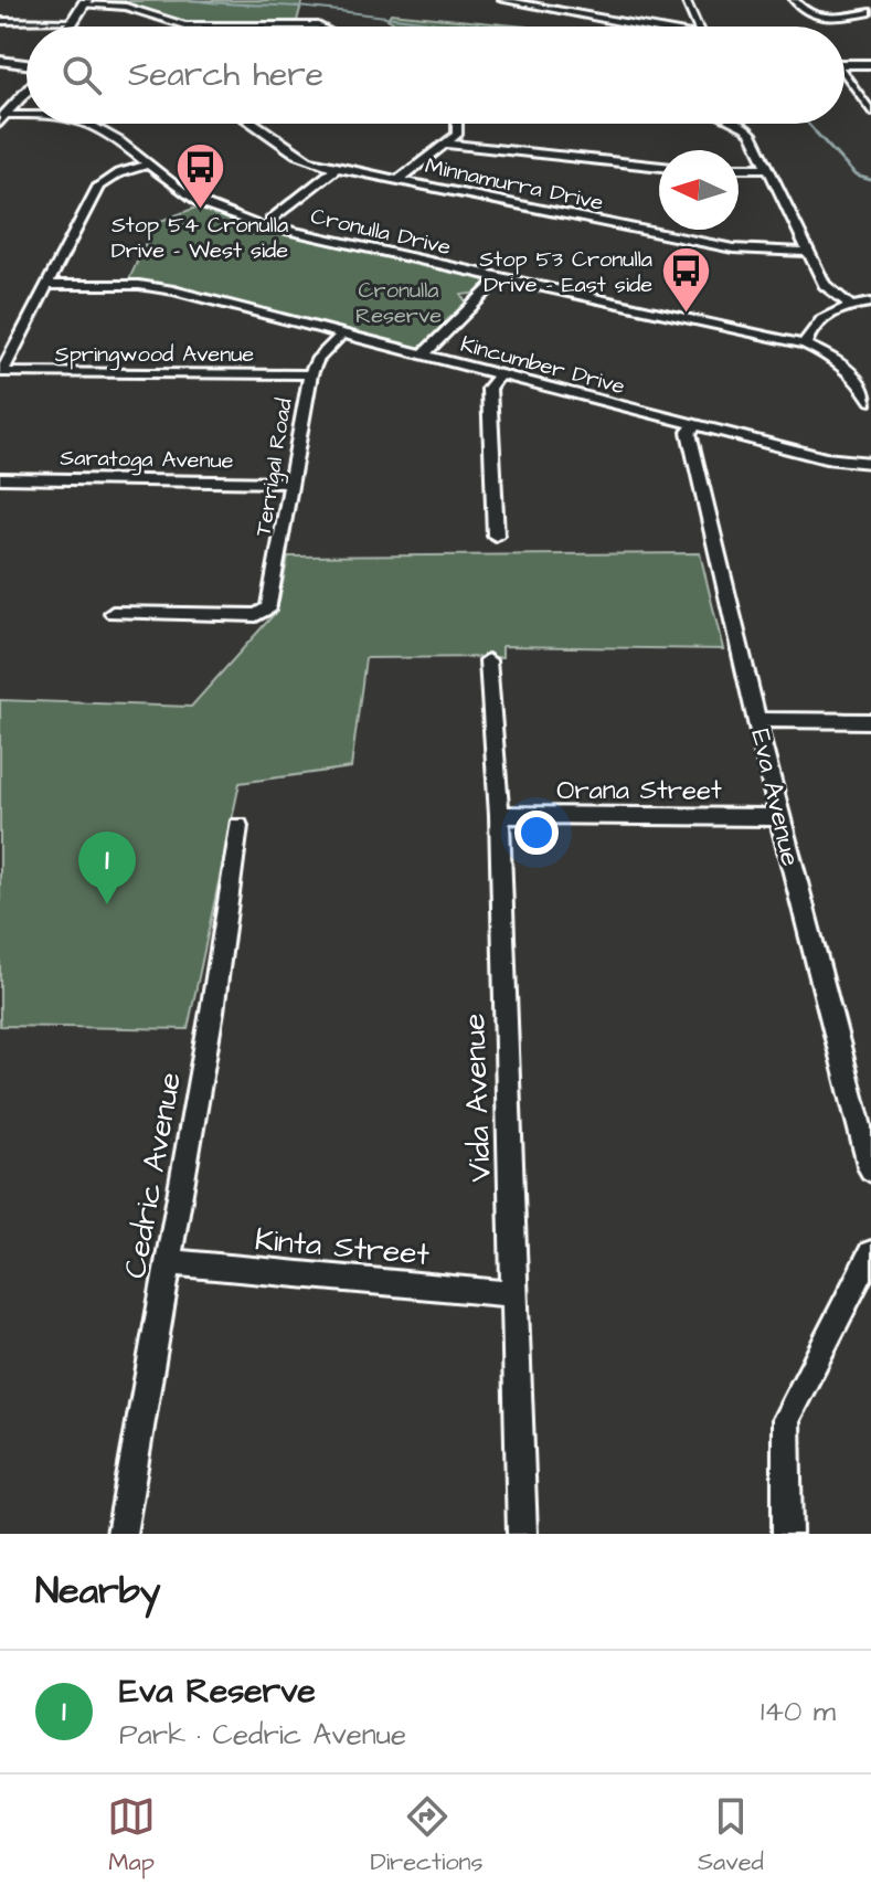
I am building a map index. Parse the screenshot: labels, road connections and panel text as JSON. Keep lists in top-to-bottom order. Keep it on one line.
{"streets":{"street":["Minnamurra Drive","Cronulla Drive","Springwood Avenue","Kincumber Drive","Saratoga Avenue","Terrigal Road","Orana Street","Eva Avenue","Vida Avenue","Cedric Avenue","Kinta Street"]},"crossings":[["Springwood Avenue","Terrigal Road"],["Kincumber Drive","Terrigal Road"],["Kincumber Drive","Eva Avenue"],["Saratoga Avenue","Terrigal Road"],["Orana Street","Eva Avenue"],["Orana Street","Vida Avenue"],["Vida Avenue","Kinta Street"],["Cedric Avenue","Kinta Street"]],"parks":["Cronulla Reserve"],"places":{"bus stop":["Stop 54 Cronulla Drive - West side","Stop 53 Cronulla Drive - East side"]},"north":"left","page":{"search":"Search here","pins":"1","heading":"Nearby","list":[{"mark":"1","name":"Eva Reserve","note":"Park · Cedric Avenue","value":"140 m"}],"nav":["Map","Directions","Saved"]}}
